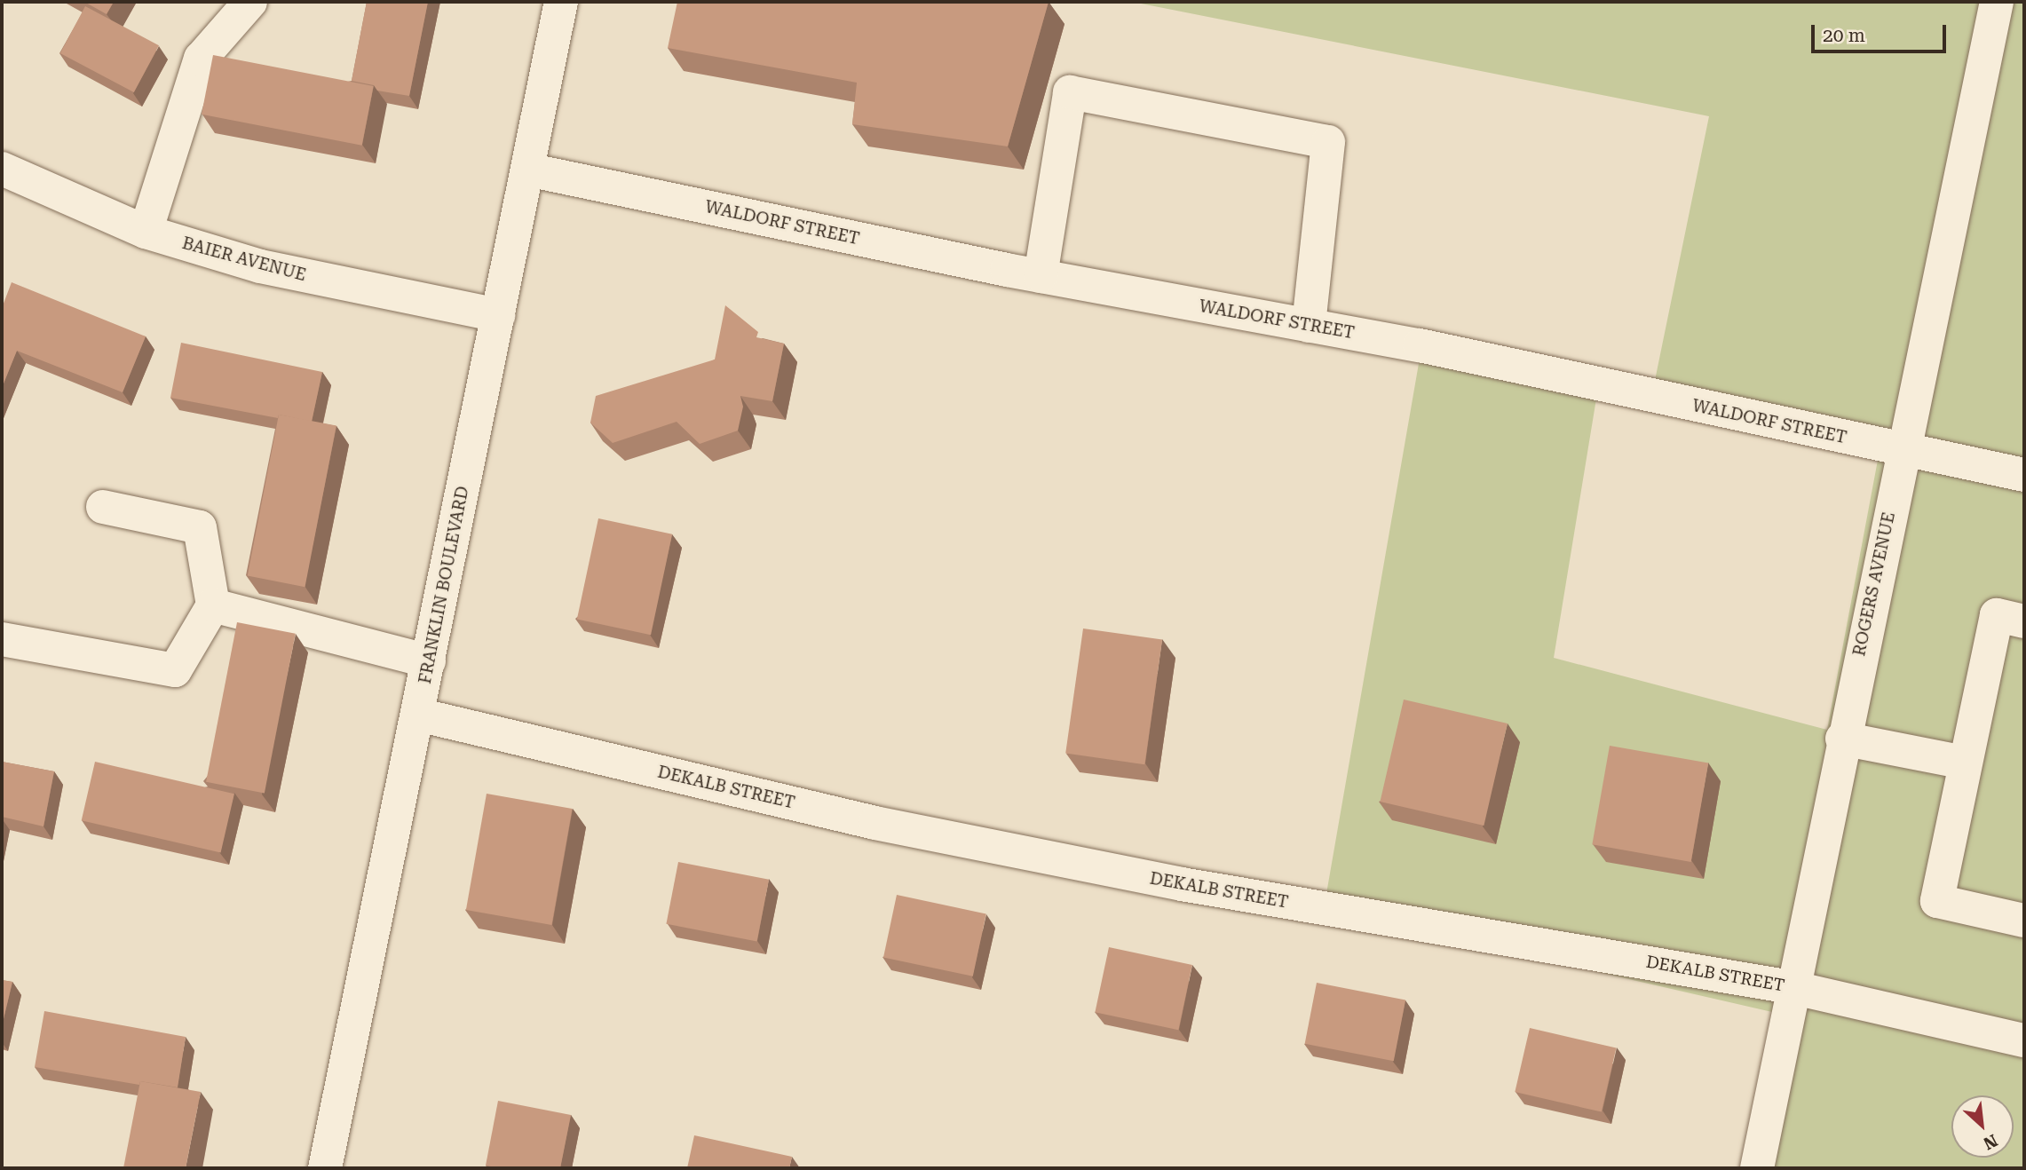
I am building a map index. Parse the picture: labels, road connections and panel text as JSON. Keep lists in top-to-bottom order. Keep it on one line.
{"streets":{"street":["WALDORF STREET","BAIER AVENUE","ROGERS AVENUE","FRANKLIN BOULEVARD","DEKALB STREET"]},"crossings":[["WALDORF STREET","ROGERS AVENUE"],["WALDORF STREET","FRANKLIN BOULEVARD"],["BAIER AVENUE","FRANKLIN BOULEVARD"],["ROGERS AVENUE","DEKALB STREET"],["FRANKLIN BOULEVARD","DEKALB STREET"]],"scale_bar":"20 m","north":"bottom right"}
